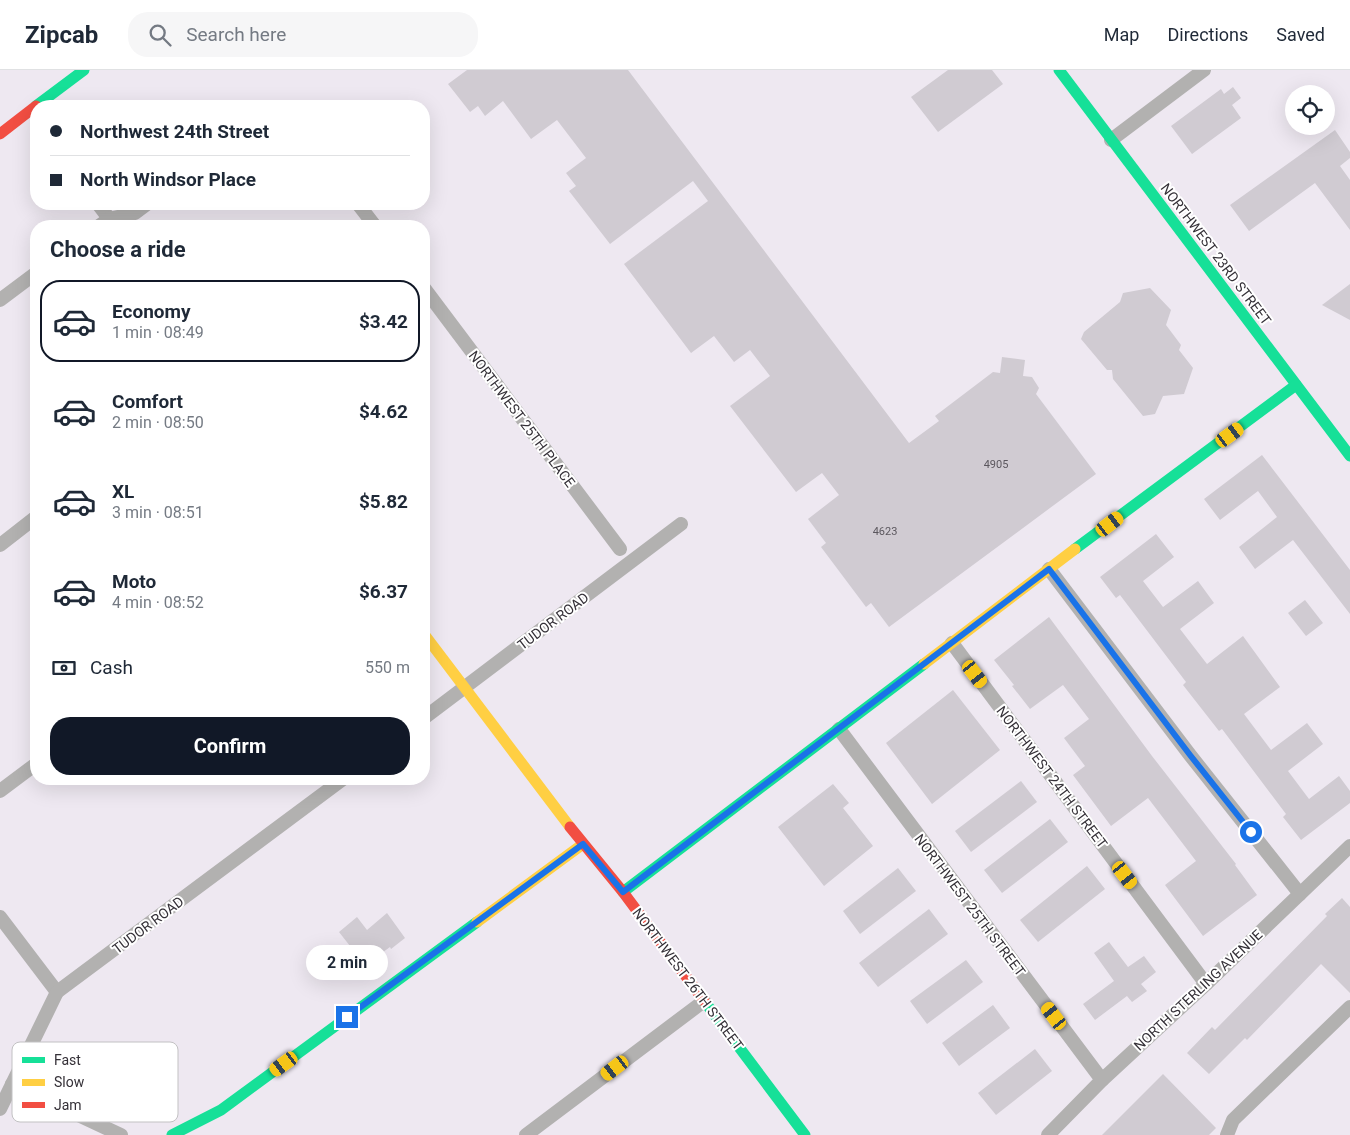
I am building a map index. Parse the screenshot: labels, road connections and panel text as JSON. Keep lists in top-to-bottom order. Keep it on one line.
{"streets":{"street":["NORTHWEST 23RD STREET","NORTHWEST 25TH PLACE","TUDOR ROAD","NORTHWEST 24TH STREET","NORTHWEST 25TH STREET","NORTHWEST 26TH STREET","NORTH STERLING AVENUE"]},"crossings":[["TUDOR ROAD","NORTHWEST 26TH STREET"],["NORTHWEST 24TH STREET","NORTH STERLING AVENUE"],["NORTHWEST 25TH STREET","NORTH STERLING AVENUE"]],"house_numbers":["4905","4623"],"legend":["Fast","Slow","Jam"],"page":{"header":"Zipcab","search":"Search here","nav":["Map","Directions","Saved"],"banner":["Northwest 24th Street","North Windsor Place"],"heading":"Choose a ride","list":[{"name":"Economy","note":"1 min · 08:49","value":"$3.42"},{"name":"Comfort","note":"2 min · 08:50","value":"$4.62"},{"name":"XL","note":"3 min · 08:51","value":"$5.82"},{"name":"Moto","note":"4 min · 08:52","value":"$6.37"}],"pay":["Cash","550 m"],"buttons":"Confirm","bubble":"2 min"}}
